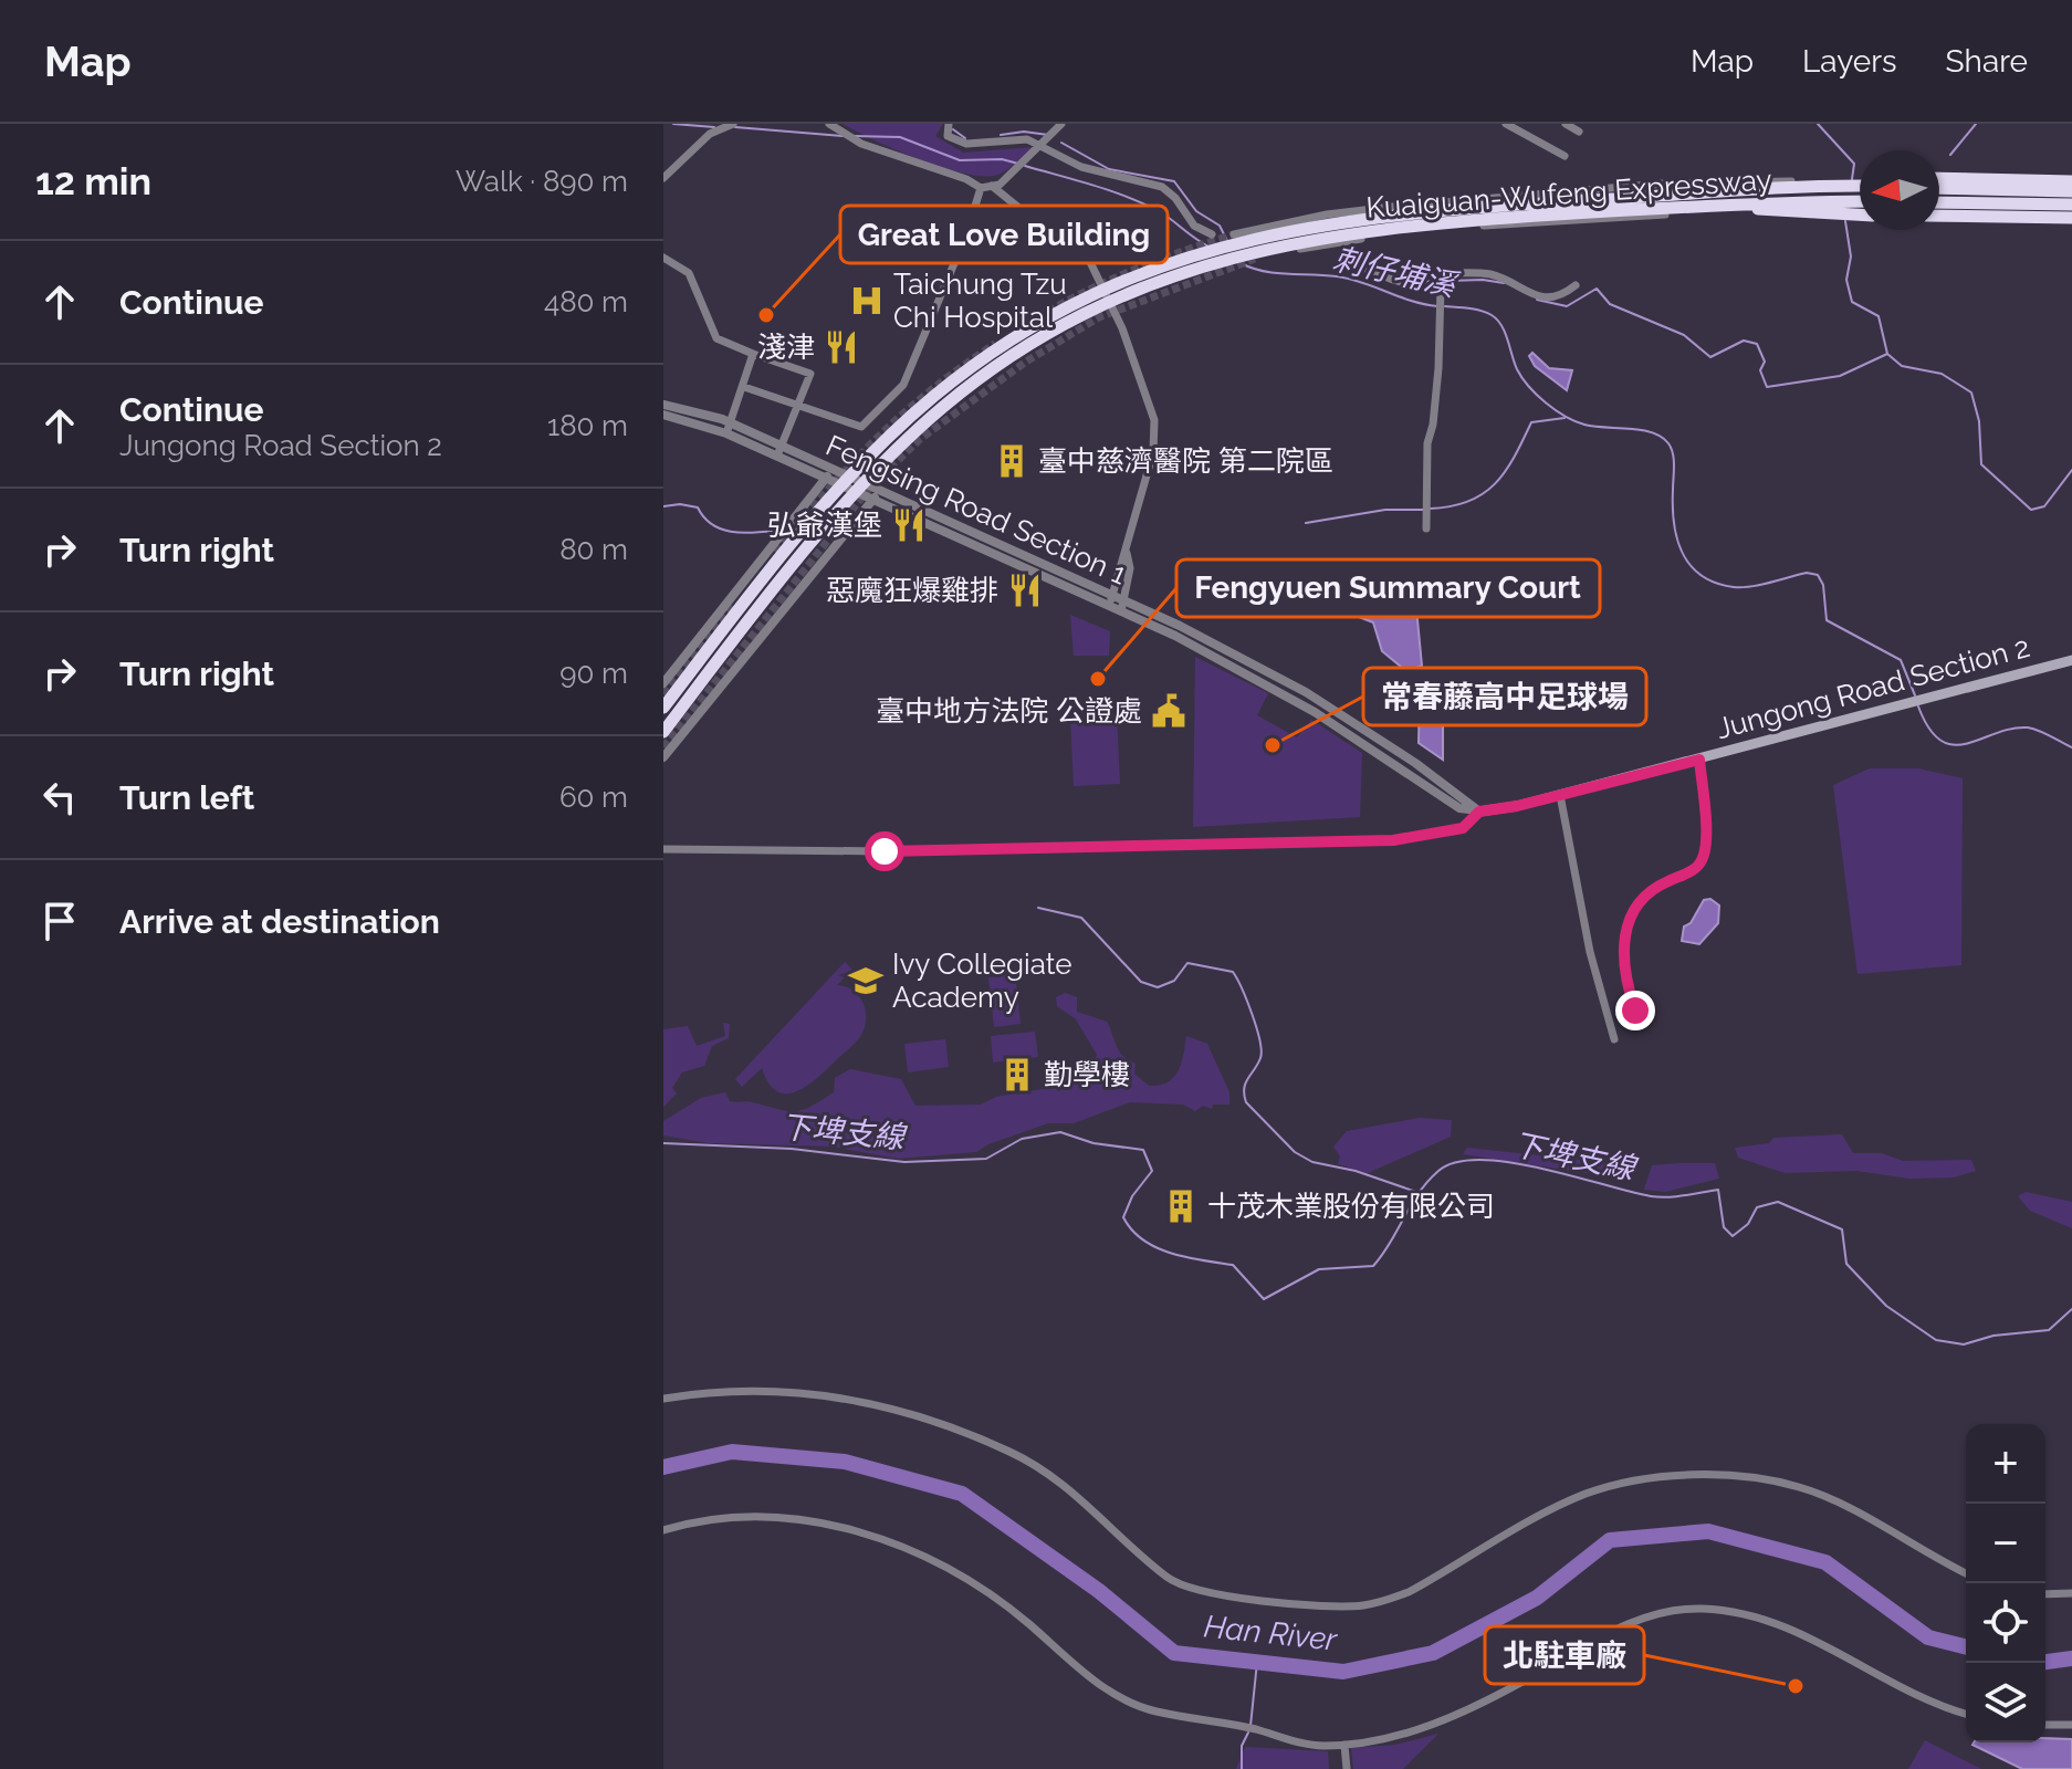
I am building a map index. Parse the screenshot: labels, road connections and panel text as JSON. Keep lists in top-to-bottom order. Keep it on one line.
{"streets":{"highway":["Kuaiguan-Wufeng Expressway"],"main road":["Jungong Road Section 2"],"street":["Fengsing Road Section 1"]},"crossings":[["Fengsing Road Section 1","Jungong Road Section 2"]],"water":["刺仔埔溪","下埤支線","Han River"],"places":{"hospital":["Taichung Tzu Chi Hospital"],"other":["Great Love Building","Fengyuen Summary Court","常春藤高中足球場","北駐車廠"],"restaurant":["淺津","弘爺漢堡","惡魔狂爆雞排"],"building":["臺中慈濟醫院 第二院區","勤學樓","十茂木業股份有限公司"],"public building":["臺中地方法院 公證處"],"school or university":["Ivy Collegiate Academy"]},"north":"left","page":{"header":"Map","nav":["Map","Layers","Share"],"heading":["12 min","Walk · 890 m"],"list":[["Continue","480 m"],["Continue","Jungong Road Section 2","180 m"],["Turn right","80 m"],["Turn right","90 m"],["Turn left","60 m"],"Arrive at destination"],"map_buttons":["+","−"]}}
